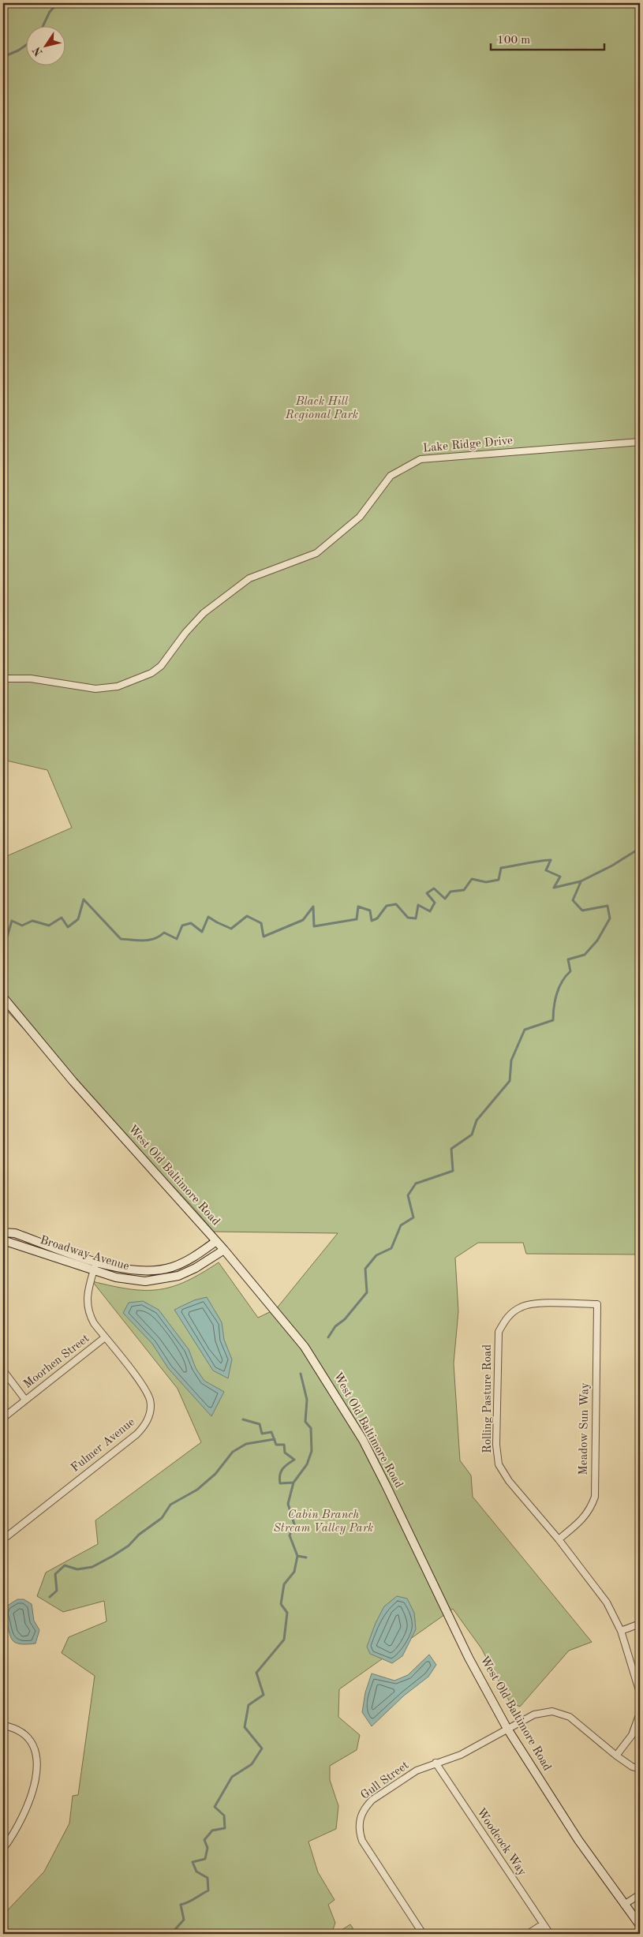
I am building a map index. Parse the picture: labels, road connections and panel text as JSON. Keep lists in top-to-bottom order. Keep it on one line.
{"streets":{"street":["Lake Ridge Drive","West Old Baltimore Road","Broadway Avenue","Moorhen Street","Rolling Pasture Road","Meadow Sun Way","Fulmer Avenue","Gull Street","Woodcock Way"]},"crossings":[["West Old Baltimore Road","Broadway Avenue"],["West Old Baltimore Road","Gull Street"],["Broadway Avenue","Fulmer Avenue"],["Moorhen Street","Fulmer Avenue"],["Rolling Pasture Road","Meadow Sun Way"],["Rolling Pasture Road","Gull Street"],["Gull Street","Woodcock Way"]],"parks":["Black Hill Regional Park","Cabin Branch Stream Valley Park"],"scale_bar":"100 m","north":"bottom left"}
